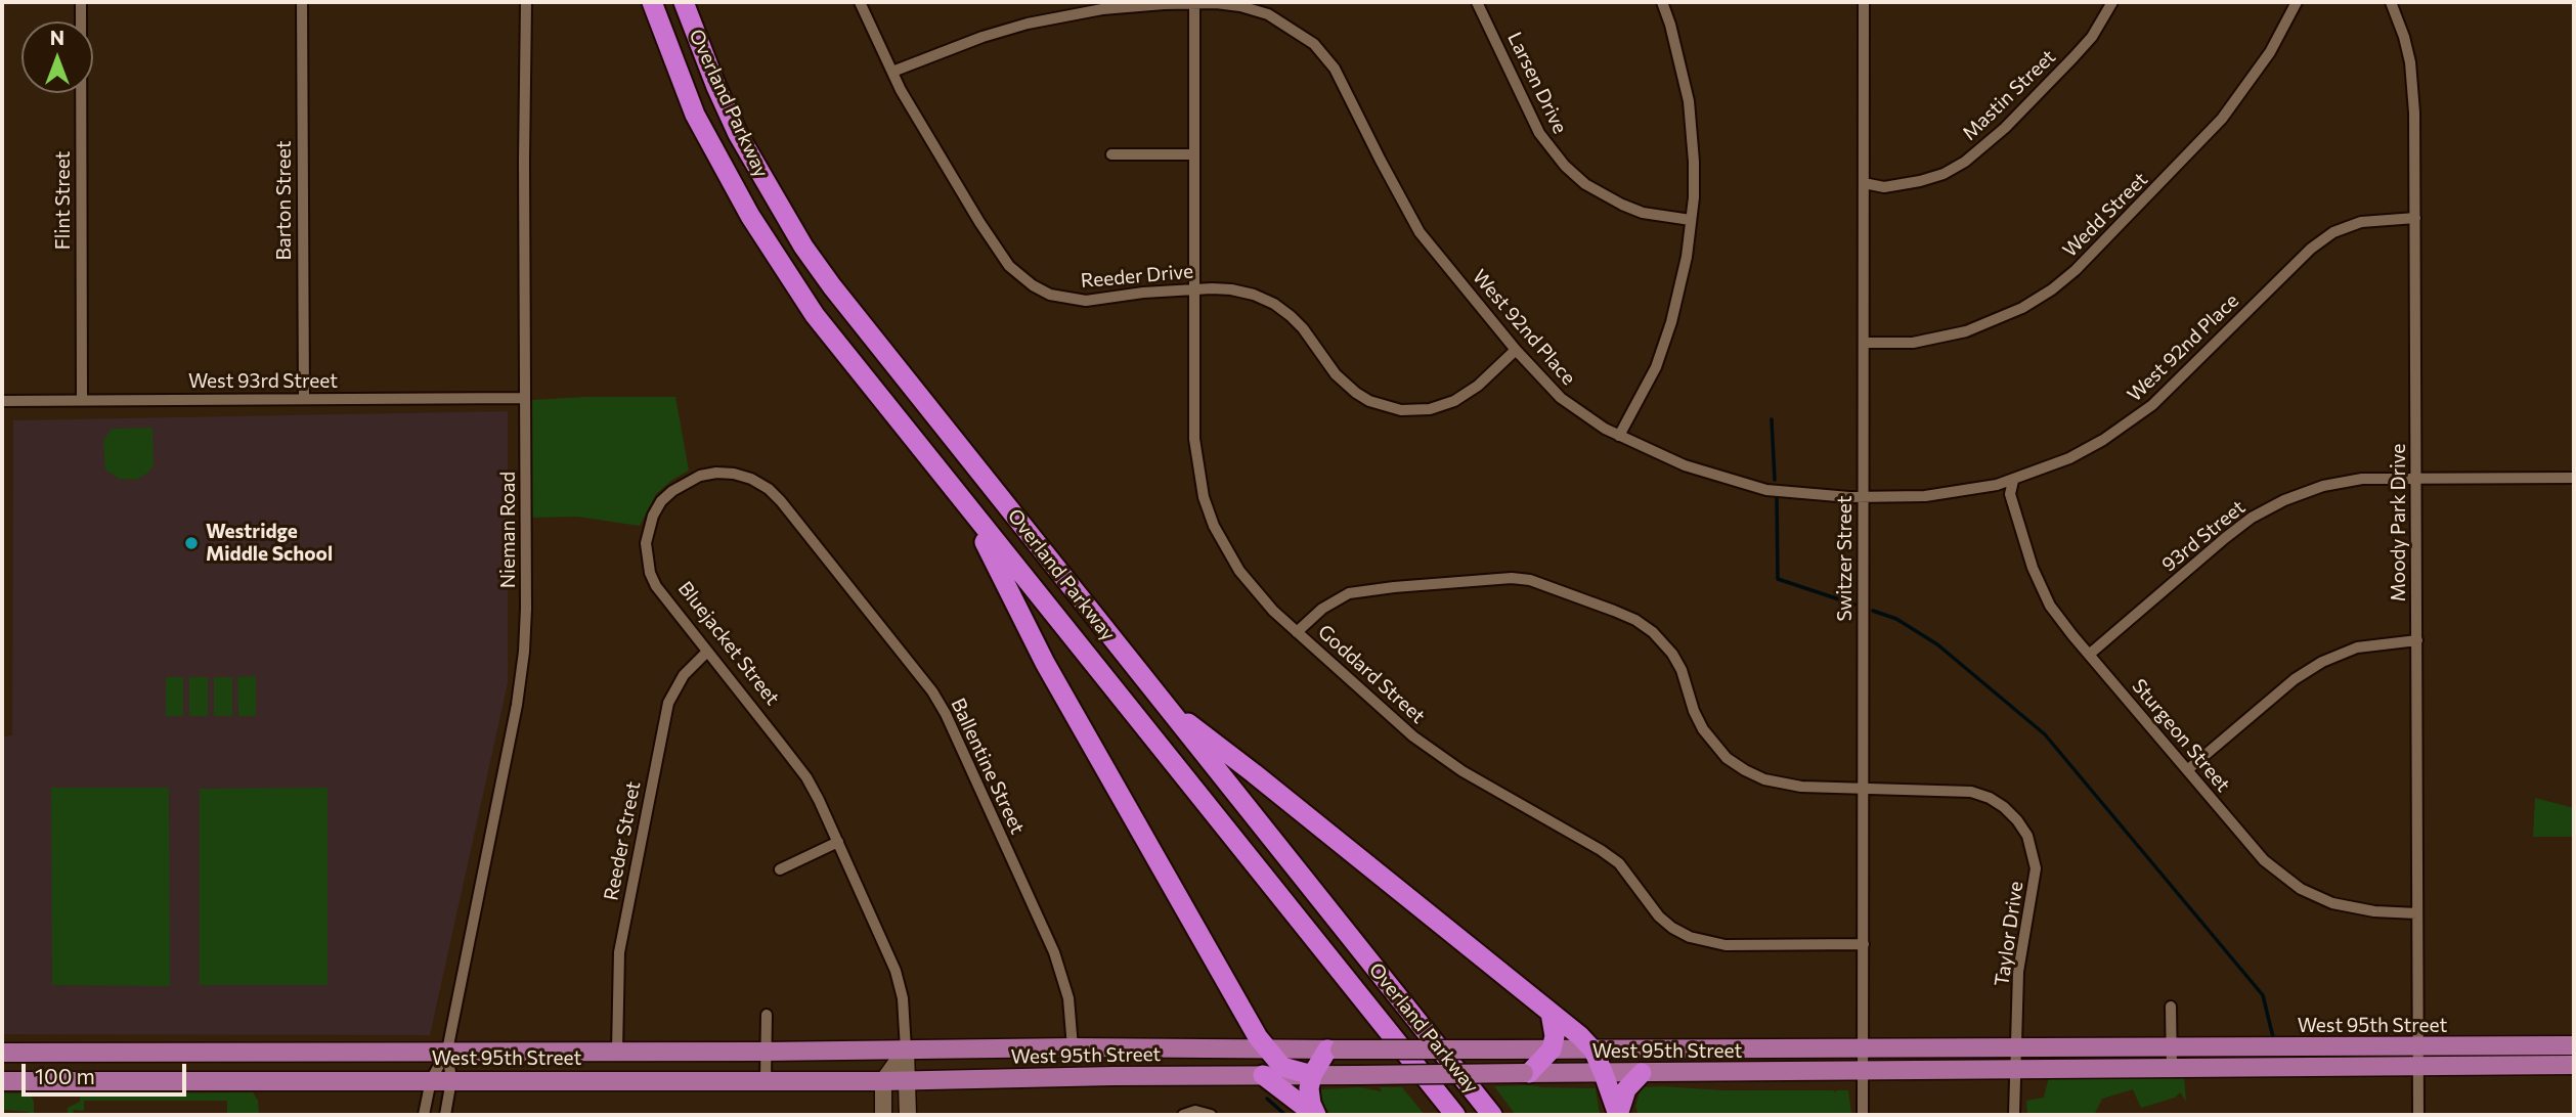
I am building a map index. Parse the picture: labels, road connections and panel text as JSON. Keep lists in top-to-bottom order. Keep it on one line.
{"streets":{"highway":["Overland Parkway"],"main road":["West 95th Street"],"street":["Larsen Drive","Mastin Street","Flint Street","Barton Street","Wedd Street","Reeder Drive","West 92nd Place","West 93rd Street","Moody Park Drive","Nieman Road","93rd Street","Switzer Street","Bluejacket Street","Goddard Street","Sturgeon Street","Ballentine Street","Reeder Street","Taylor Drive"]},"crossings":[["Mastin Street","Switzer Street"],["Flint Street","West 93rd Street"],["Barton Street","West 93rd Street"],["Wedd Street","Switzer Street"],["Reeder Drive","West 92nd Place"],["Reeder Drive","Goddard Street"],["West 92nd Place","Moody Park Drive"],["West 92nd Place","Switzer Street"],["West 92nd Place","Goddard Street"],["West 92nd Place","Sturgeon Street"],["West 93rd Street","Nieman Road"],["Moody Park Drive","93rd Street"],["Moody Park Drive","Sturgeon Street"],["Moody Park Drive","West 95th Street"],["Nieman Road","West 95th Street"],["93rd Street","Sturgeon Street"],["Switzer Street","Goddard Street"],["Switzer Street","Taylor Drive"],["Switzer Street","West 95th Street"],["Bluejacket Street","Ballentine Street"],["Bluejacket Street","Reeder Street"],["Bluejacket Street","West 95th Street"],["Goddard Street","Taylor Drive"],["Ballentine Street","West 95th Street"],["Reeder Street","West 95th Street"],["Taylor Drive","West 95th Street"]],"places":["Westridge Middle School"],"scale_bar":"100 m","north":"top"}
